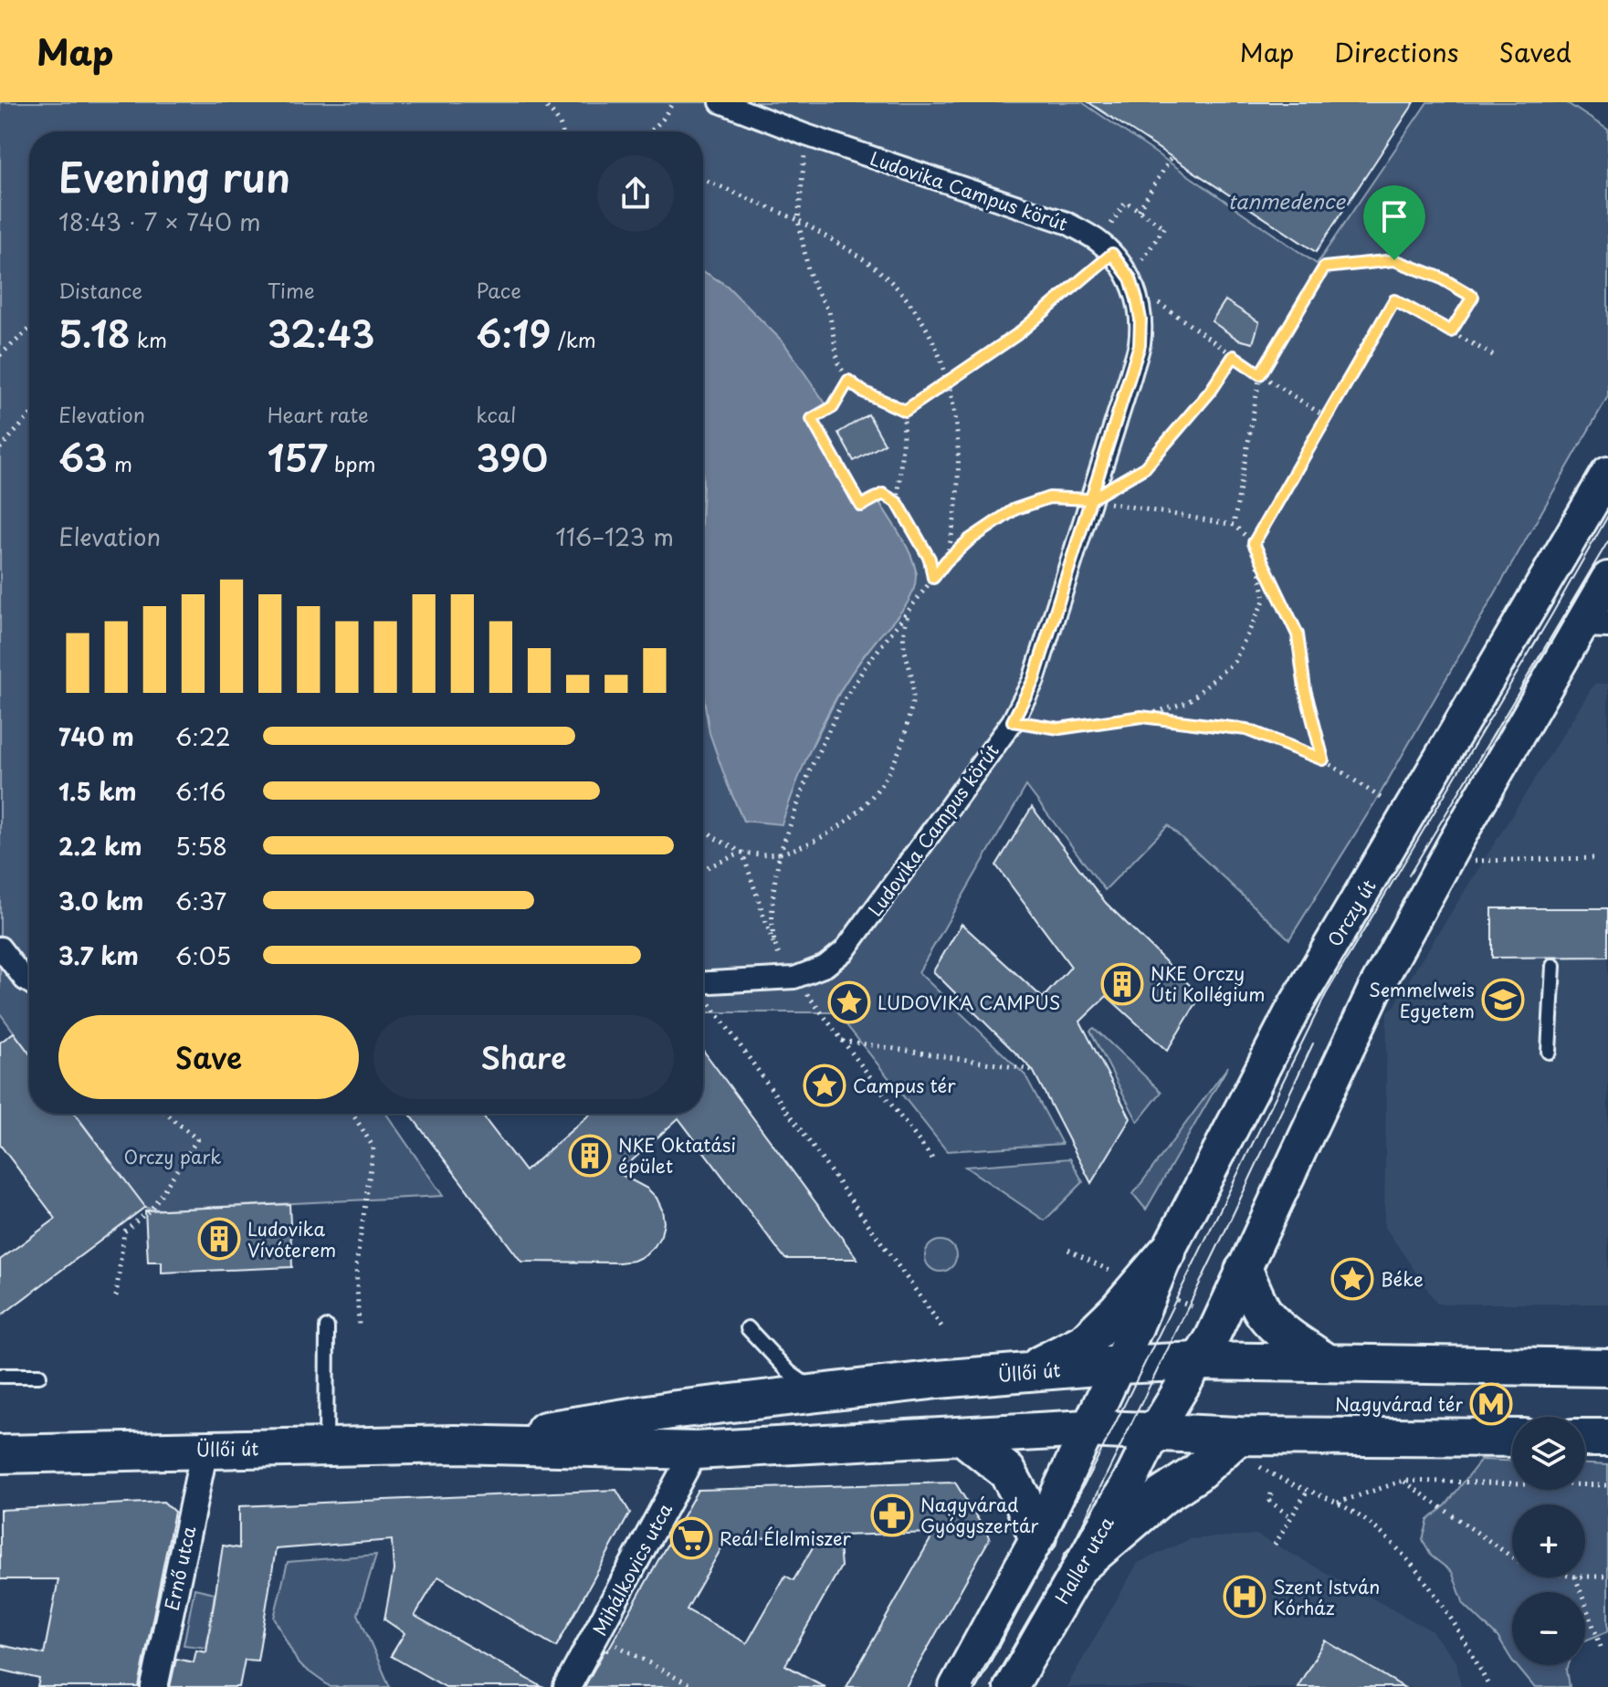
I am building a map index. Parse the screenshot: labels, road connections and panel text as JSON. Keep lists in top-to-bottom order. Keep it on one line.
{"streets":{"main road":["Üllői út"],"street":["Ludovika Campus körút","Orczy út","Haller utca","Ernő utca","Mihálkovics utca"]},"crossings":[["Orczy út","Üllői út"],["Üllői út","Haller utca"],["Üllői út","Ernő utca"],["Üllői út","Mihálkovics utca"]],"water":["tanmedence"],"parks":["Orczy park"],"places":{"building":["NKE Orczy Úti Kollégium","NKE Oktatási épület","Ludovika Vívóterem"],"school or university":["Semmelweis Egyetem"],"place":["LUDOVIKA CAMPUS","Campus tér","Béke"],"metro station":["Nagyvárad tér"],"pharmacy":["Nagyvárad Gyógyszertár"],"supermarket":["Reál Élelmiszer"],"hospital":["Szent István Kórház"]},"page":{"header":"Map","nav":["Map","Directions","Saved"],"heading":["Evening run","18:43 · 7 × 740 m"],"stats":[["Distance","5.18 km"],["Time","32:43"],["Pace","6:19 /km"],["Elevation","63 m"],["Heart rate","157 bpm"],["kcal","390"]],"chart":["Elevation","116–123 m"],"list":[{"name":"740 m","note":"6:22"},{"name":"1.5 km","note":"6:16"},{"name":"2.2 km","note":"5:58"},{"name":"3.0 km","note":"6:37"},{"name":"3.7 km","note":"6:05"}],"buttons":["Save","Share"],"map_buttons":["+","−"]}}
